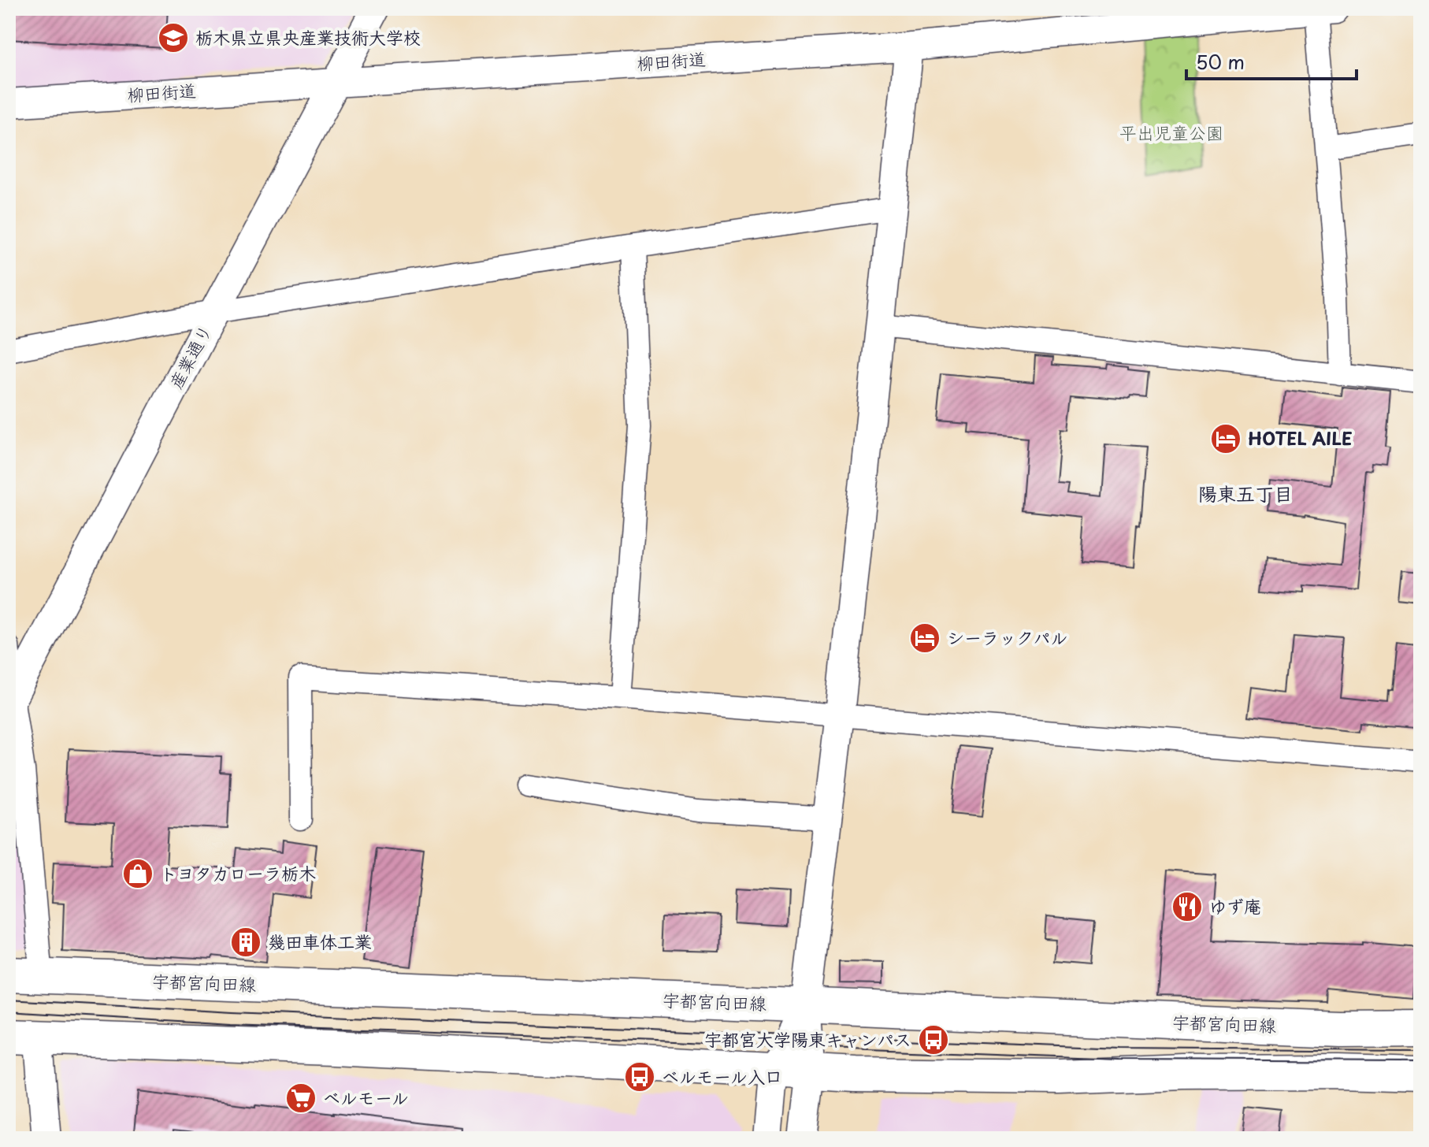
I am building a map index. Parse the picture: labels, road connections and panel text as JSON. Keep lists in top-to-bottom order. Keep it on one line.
{"streets":{"main road":["宇都宮向田線"],"street":["柳田街道","産業通り"]},"crossings":[["柳田街道","産業通り"]],"districts":["陽東五丁目"],"parks":["平出児童公園"],"places":{"school or university":["栃木県立県央産業技術大学校"],"hotel":["HOTEL AILE","シーラックパル"],"shop":["トヨタカローラ栃木"],"restaurant":["ゆず庵"],"building":["幾田車体工業"],"bus stop":["宇都宮大学陽東キャンパス","ベルモール入口"],"supermarket":["ベルモール"]},"scale_bar":"50 m"}
